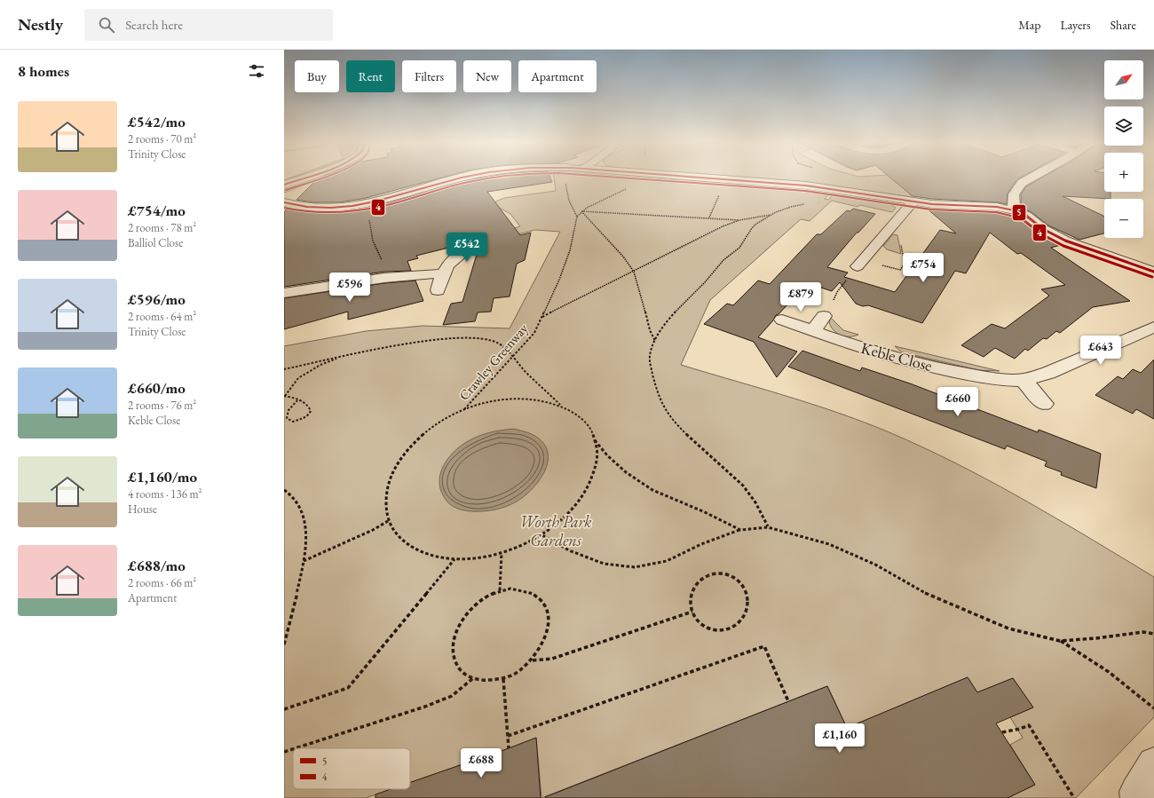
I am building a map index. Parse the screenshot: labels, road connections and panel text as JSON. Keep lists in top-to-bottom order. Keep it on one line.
{"streets":{"street":["Keble Close"],"path":["Crawley Greenway"]},"parks":["Worth Park Gardens"],"lines":["transit line 5","transit line 4"],"legend":["5","4"],"north":"top right","page":{"header":"Nestly","search":"Search here","nav":["Map","Layers","Share"],"heading":"8 homes","map_buttons":["+","−"],"chip":["Buy","Rent","Filters","New","Apartment"],"list":[{"name":"£542/mo","note":"2 rooms · 70 m² · Trinity Close"},{"name":"£754/mo","note":"2 rooms · 78 m² · Balliol Close"},{"name":"£596/mo","note":"2 rooms · 64 m² · Trinity Close"},{"name":"£660/mo","note":"2 rooms · 76 m² · Keble Close"},{"name":"£1,160/mo","note":"4 rooms · 136 m² · House"},{"name":"£688/mo","note":"2 rooms · 66 m² · Apartment"}],"price":["£542","£754","£596","£879","£643","£660","£1,160","£688"]}}
